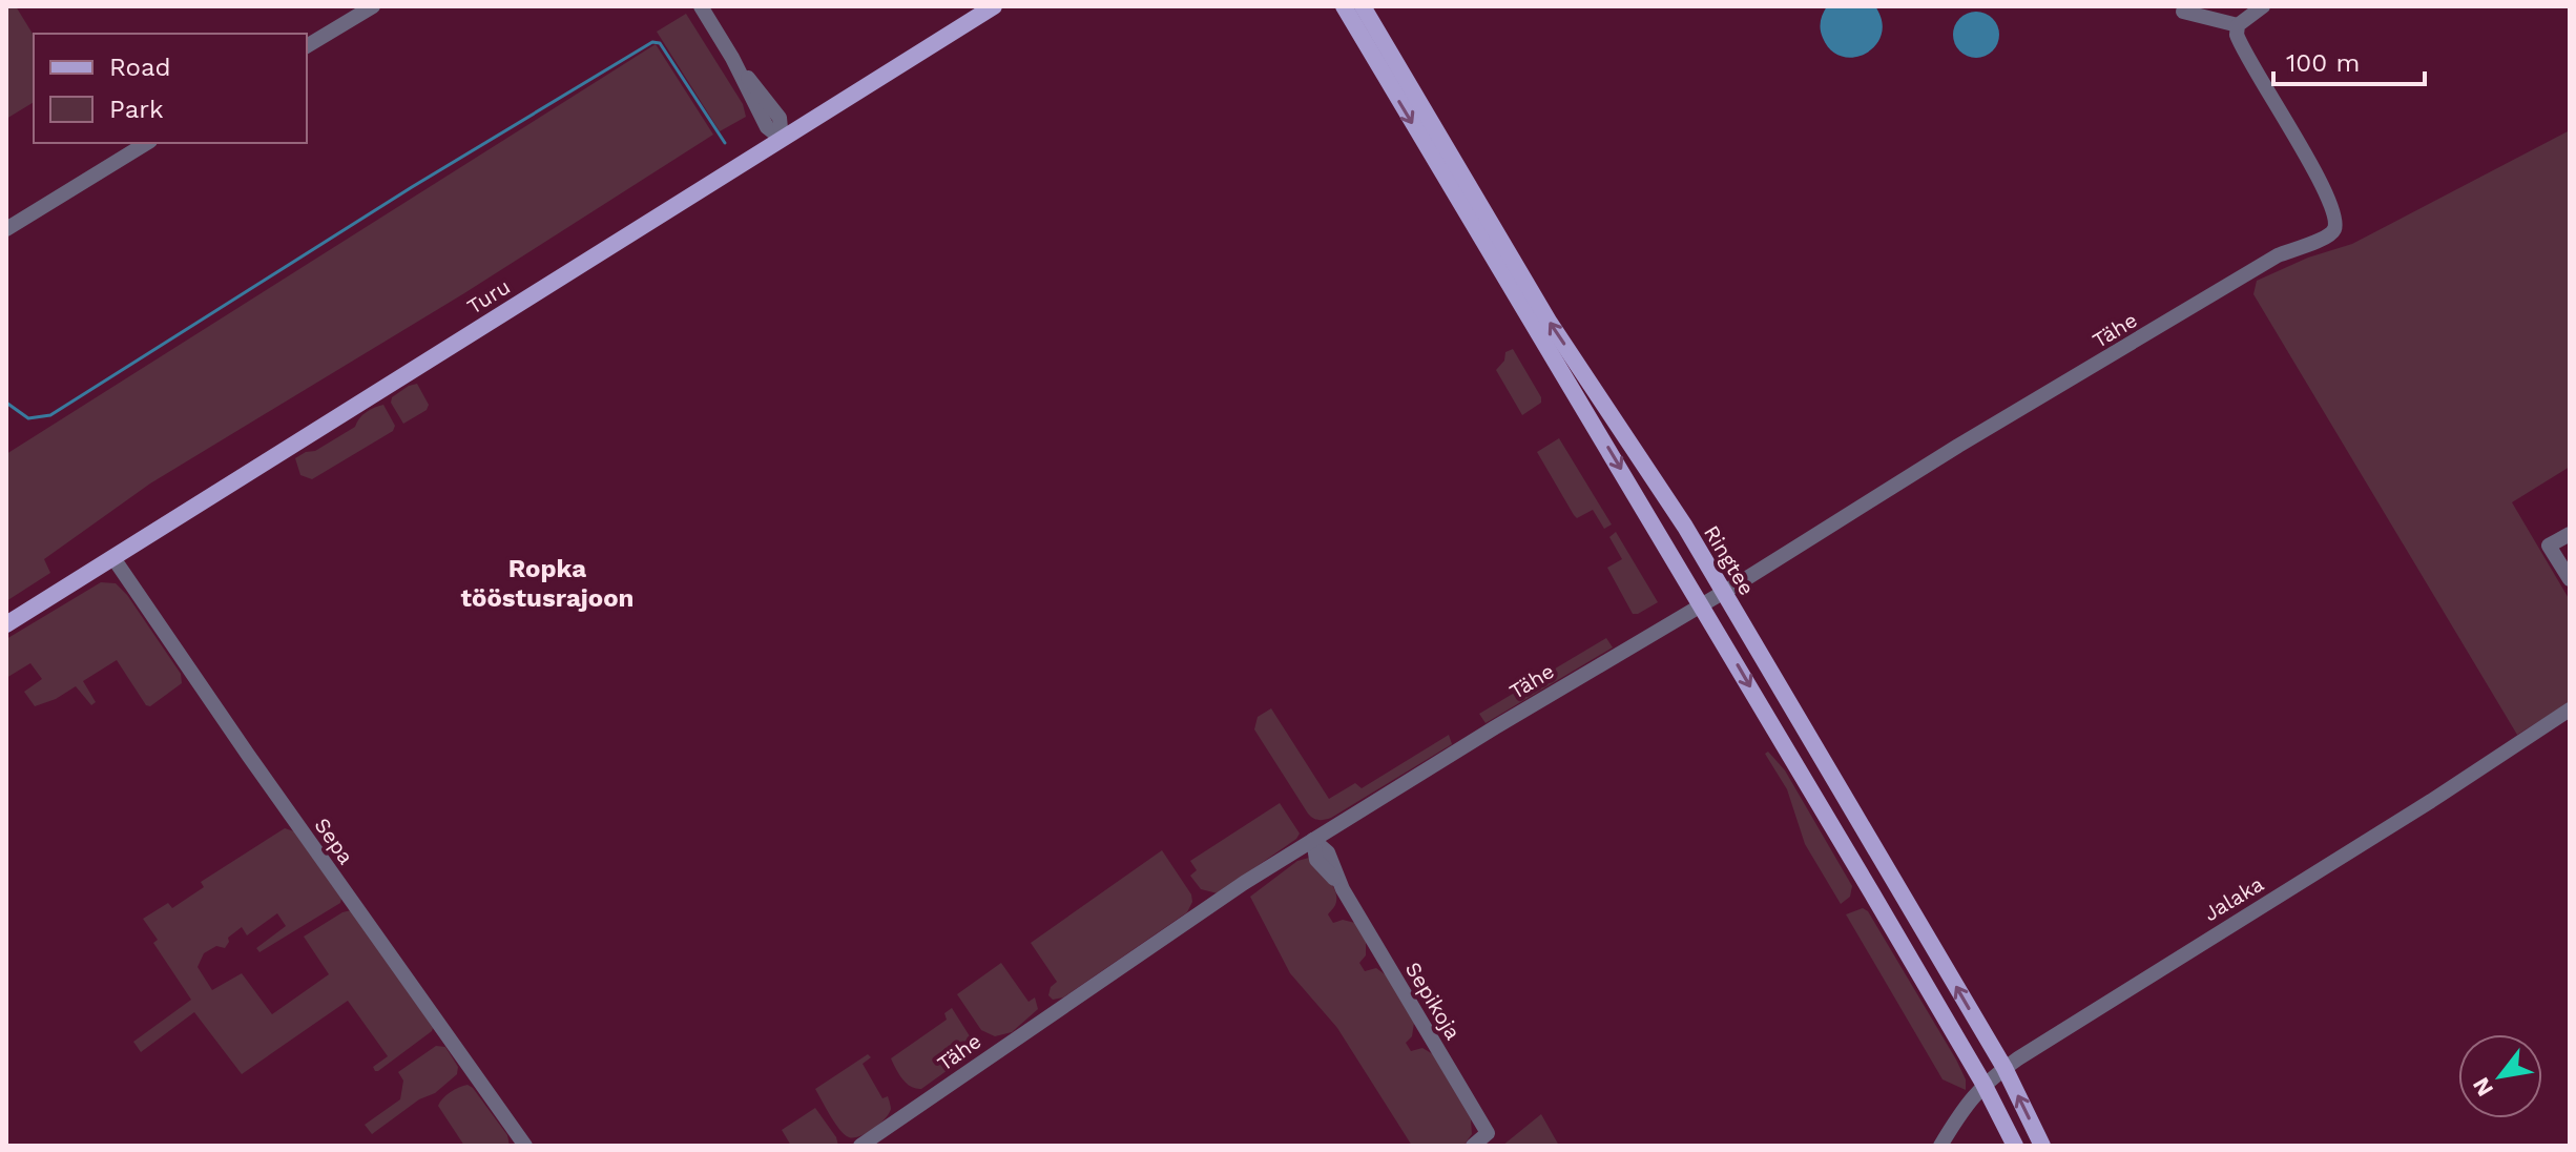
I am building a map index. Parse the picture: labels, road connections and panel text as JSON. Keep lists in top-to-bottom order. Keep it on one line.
{"streets":{"main road":["Turu","Ringtee"],"street":["Tähe","Sepa","Jalaka","Sepikoja"]},"crossings":[["Turu","Sepa"],["Tähe","Ringtee"],["Tähe","Sepikoja"],["Ringtee","Jalaka"]],"districts":["Ropka tööstusrajoon"],"legend":["Road","Park"],"scale_bar":"100 m","north":"bottom left"}
